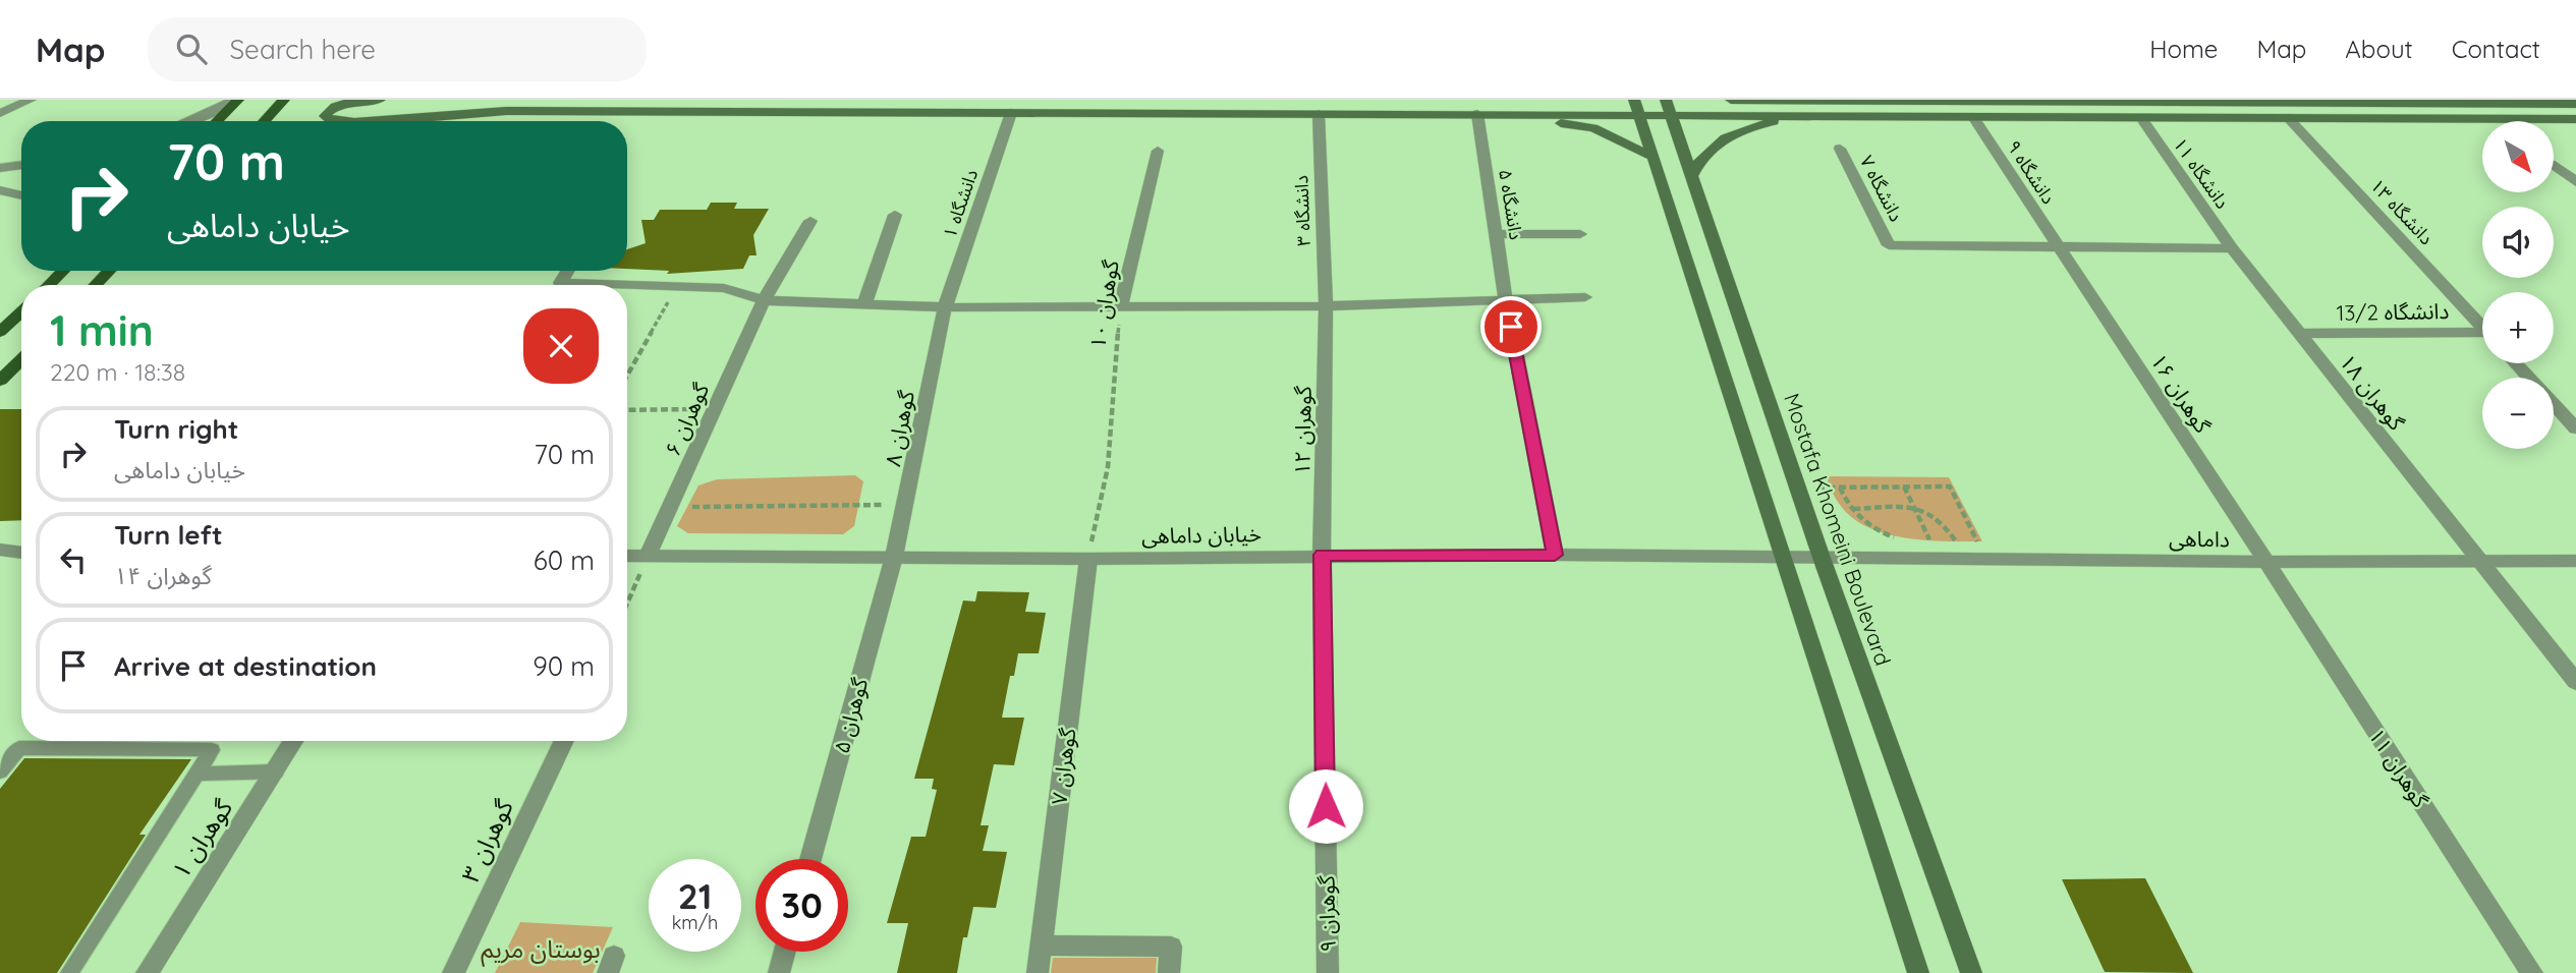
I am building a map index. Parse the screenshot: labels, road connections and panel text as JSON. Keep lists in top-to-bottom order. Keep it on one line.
{"streets":{"main road":["Mostafa Khomeini Boulevard"],"street":["دانشگاه ۹","دانشگاه ۱۱","دانشگاه ۷","دانشگاه ۱","دانشگاه ۵","دانشگاه ۳","دانشگاه ۱۳","گوهران ۱۰","دانشگاه 13/2","گوهران ۱۸","گوهران ۱۶","گوهران ۶","گوهران ۸","گوهران ۱۲","خیابان داماهی","داماهی","گوهران ۵","گوهران ۷","گوهران ۱۱","گوهران ۱","گوهران ۳","گوهران ۹"]},"crossings":[["دانشگاه ۹","دانشگاه ۷"],["دانشگاه ۹","گوهران ۱۶"],["دانشگاه ۱۱","گوهران ۱۸"],["دانشگاه ۷","گوهران ۱۶"],["دانشگاه ۱","گوهران ۸"],["دانشگاه ۵","خیابان داماهی"],["دانشگاه ۳","گوهران ۱۲"],["گوهران ۱۰","خیابان داماهی"],["گوهران ۱۰","گوهران ۷"],["دانشگاه 13/2","گوهران ۱۸"],["گوهران ۱۸","داماهی"],["گوهران ۱۶","داماهی"],["گوهران ۱۶","گوهران ۱۱"],["گوهران ۶","خیابان داماهی"],["گوهران ۸","خیابان داماهی"],["گوهران ۸","گوهران ۵"],["گوهران ۱۲","خیابان داماهی"],["گوهران ۱۲","گوهران ۹"],["Mostafa Khomeini Boulevard","داماهی"],["خیابان داماهی","داماهی"],["خیابان داماهی","گوهران ۵"],["خیابان داماهی","گوهران ۷"],["خیابان داماهی","گوهران ۹"],["داماهی","گوهران ۱۱"]],"parks":["بوستان مریم"],"north":"bottom right","page":{"header":"Map","search":"Search here","nav":["Home","Map","About","Contact"],"map_buttons":["+","−"],"turn":["70 m","خیابان داماهی"],"heading":["1 min","220 m · 18:38"],"list":[{"name":"Turn right","note":"خیابان داماهی","value":"70 m"},{"name":"Turn left","note":"گوهران ۱۴","value":"60 m"},{"name":"Arrive at destination","value":"90 m"}],"speed":"21 km/h","limit":"30"}}
